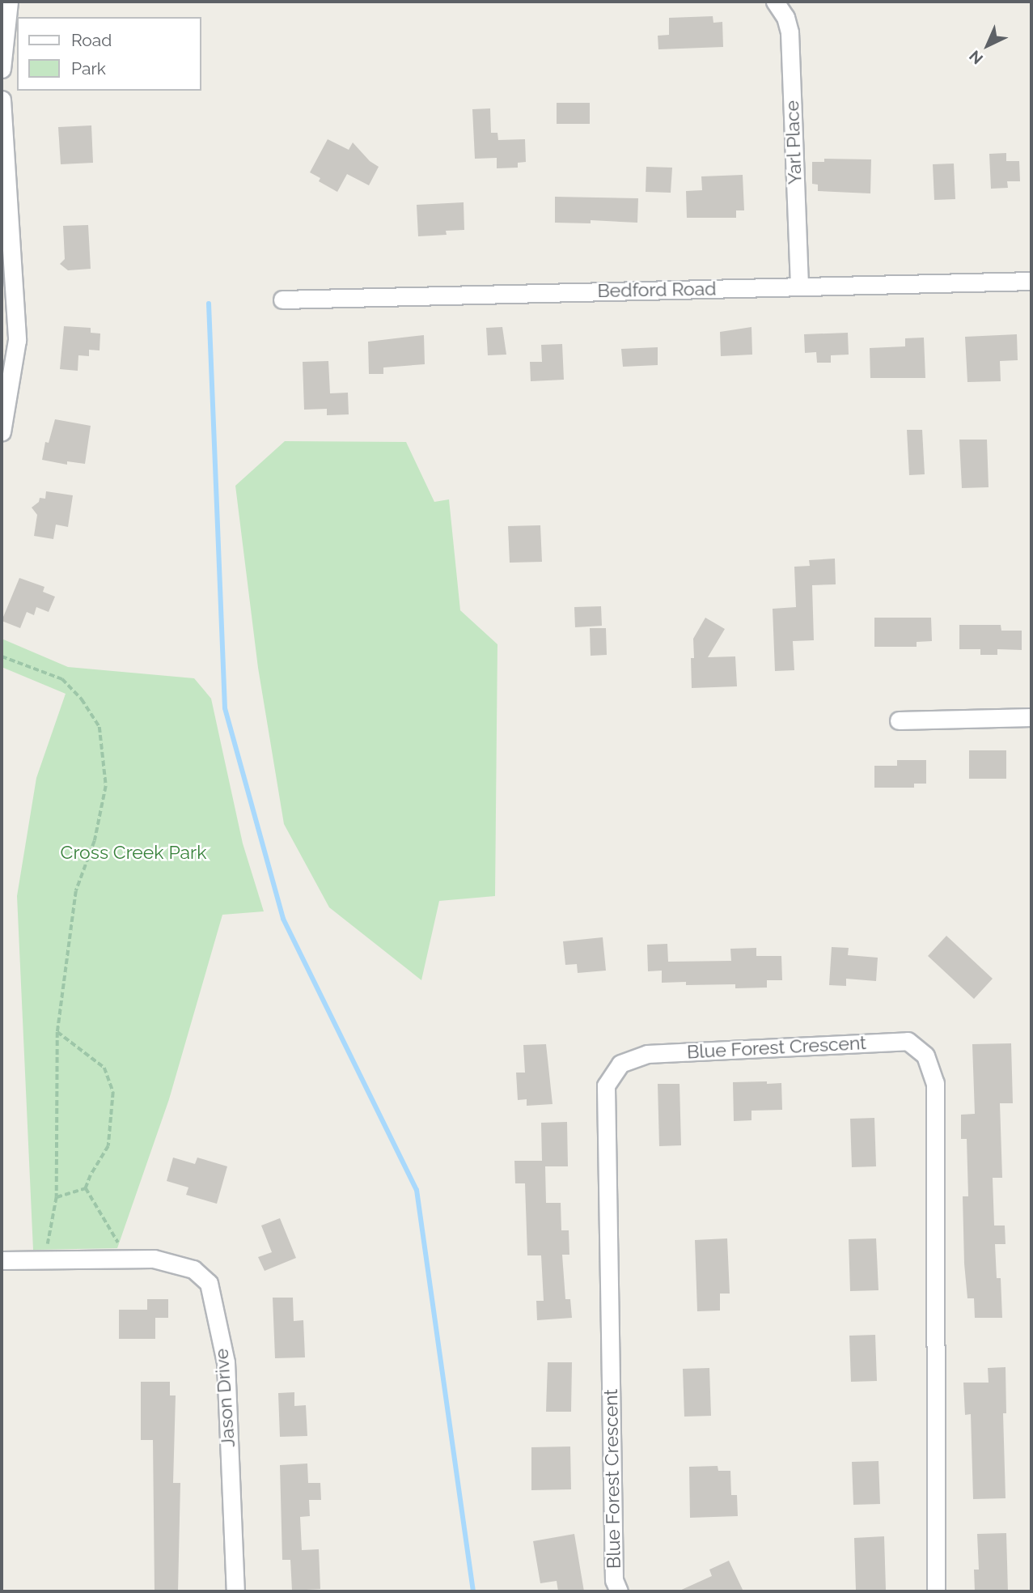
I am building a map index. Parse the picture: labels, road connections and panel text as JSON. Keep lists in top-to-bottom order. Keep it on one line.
{"streets":{"street":["Yarl Place","Bedford Road","Blue Forest Crescent","Jason Drive"]},"crossings":[["Yarl Place","Bedford Road"]],"parks":["Cross Creek Park"],"legend":["Road","Park"],"north":"bottom left"}
